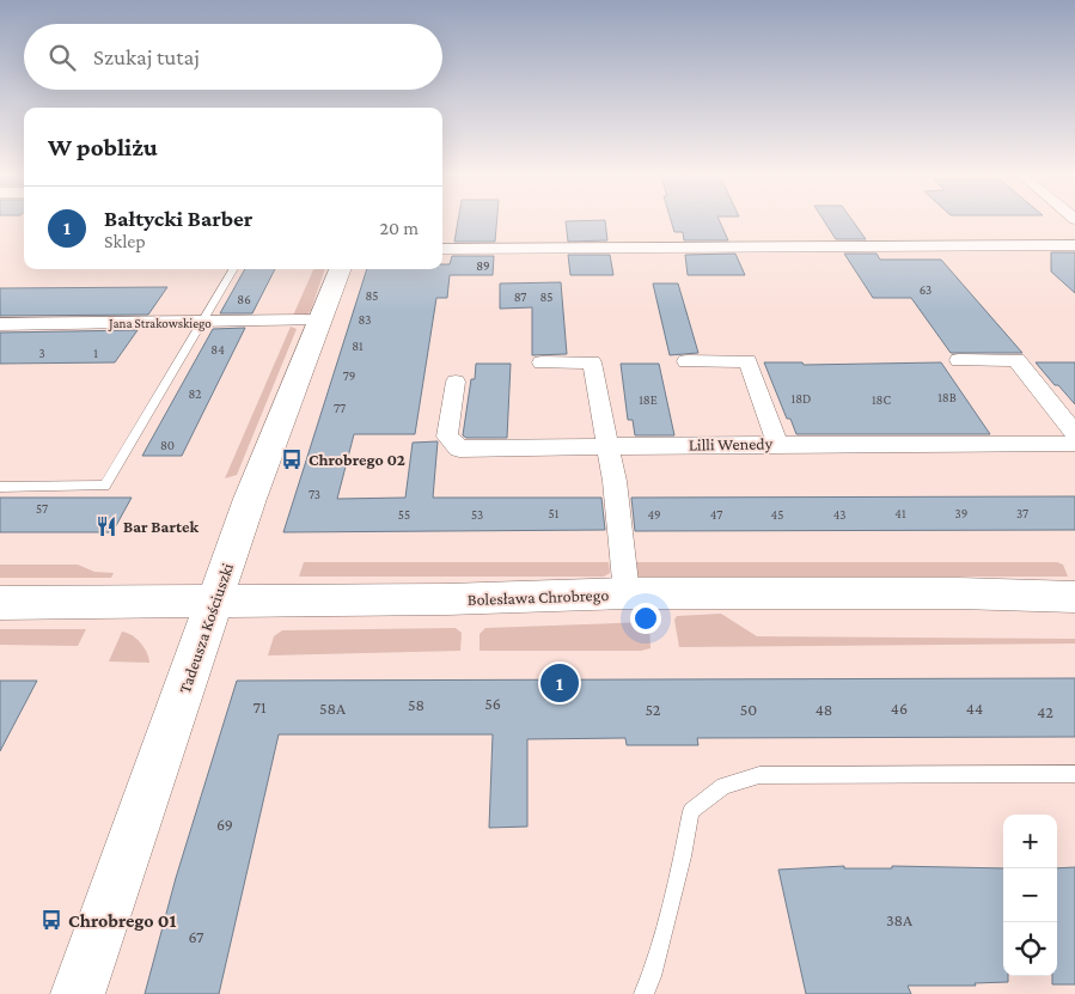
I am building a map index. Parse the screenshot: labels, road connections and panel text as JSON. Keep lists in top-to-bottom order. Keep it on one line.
{"streets":{"street":["Jana Strakowskiego","Lilli Wenedy","Bolesława Chrobrego","Tadeusza Kościuszki"]},"crossings":[["Jana Strakowskiego","Tadeusza Kościuszki"],["Bolesława Chrobrego","Tadeusza Kościuszki"]],"places":{"bus stop":["Chrobrego 02","Chrobrego 01"],"restaurant":["Bar Bartek"]},"house_numbers":["89","63","85","87","85","86","83","81","84","3","1","79","82","18B","18D","18E","18C","77","80","73","57","51","41","39","37","55","53","49","47","45","43","56","58","71","58A","46","44","52","50","48","42","69","38A","67"],"page":{"search":"Szukaj tutaj","heading":"W pobliżu","list":[{"mark":"1","name":"Bałtycki Barber","note":"Sklep","value":"20 m"}],"pins":"1","map_buttons":["+","−"]}}
